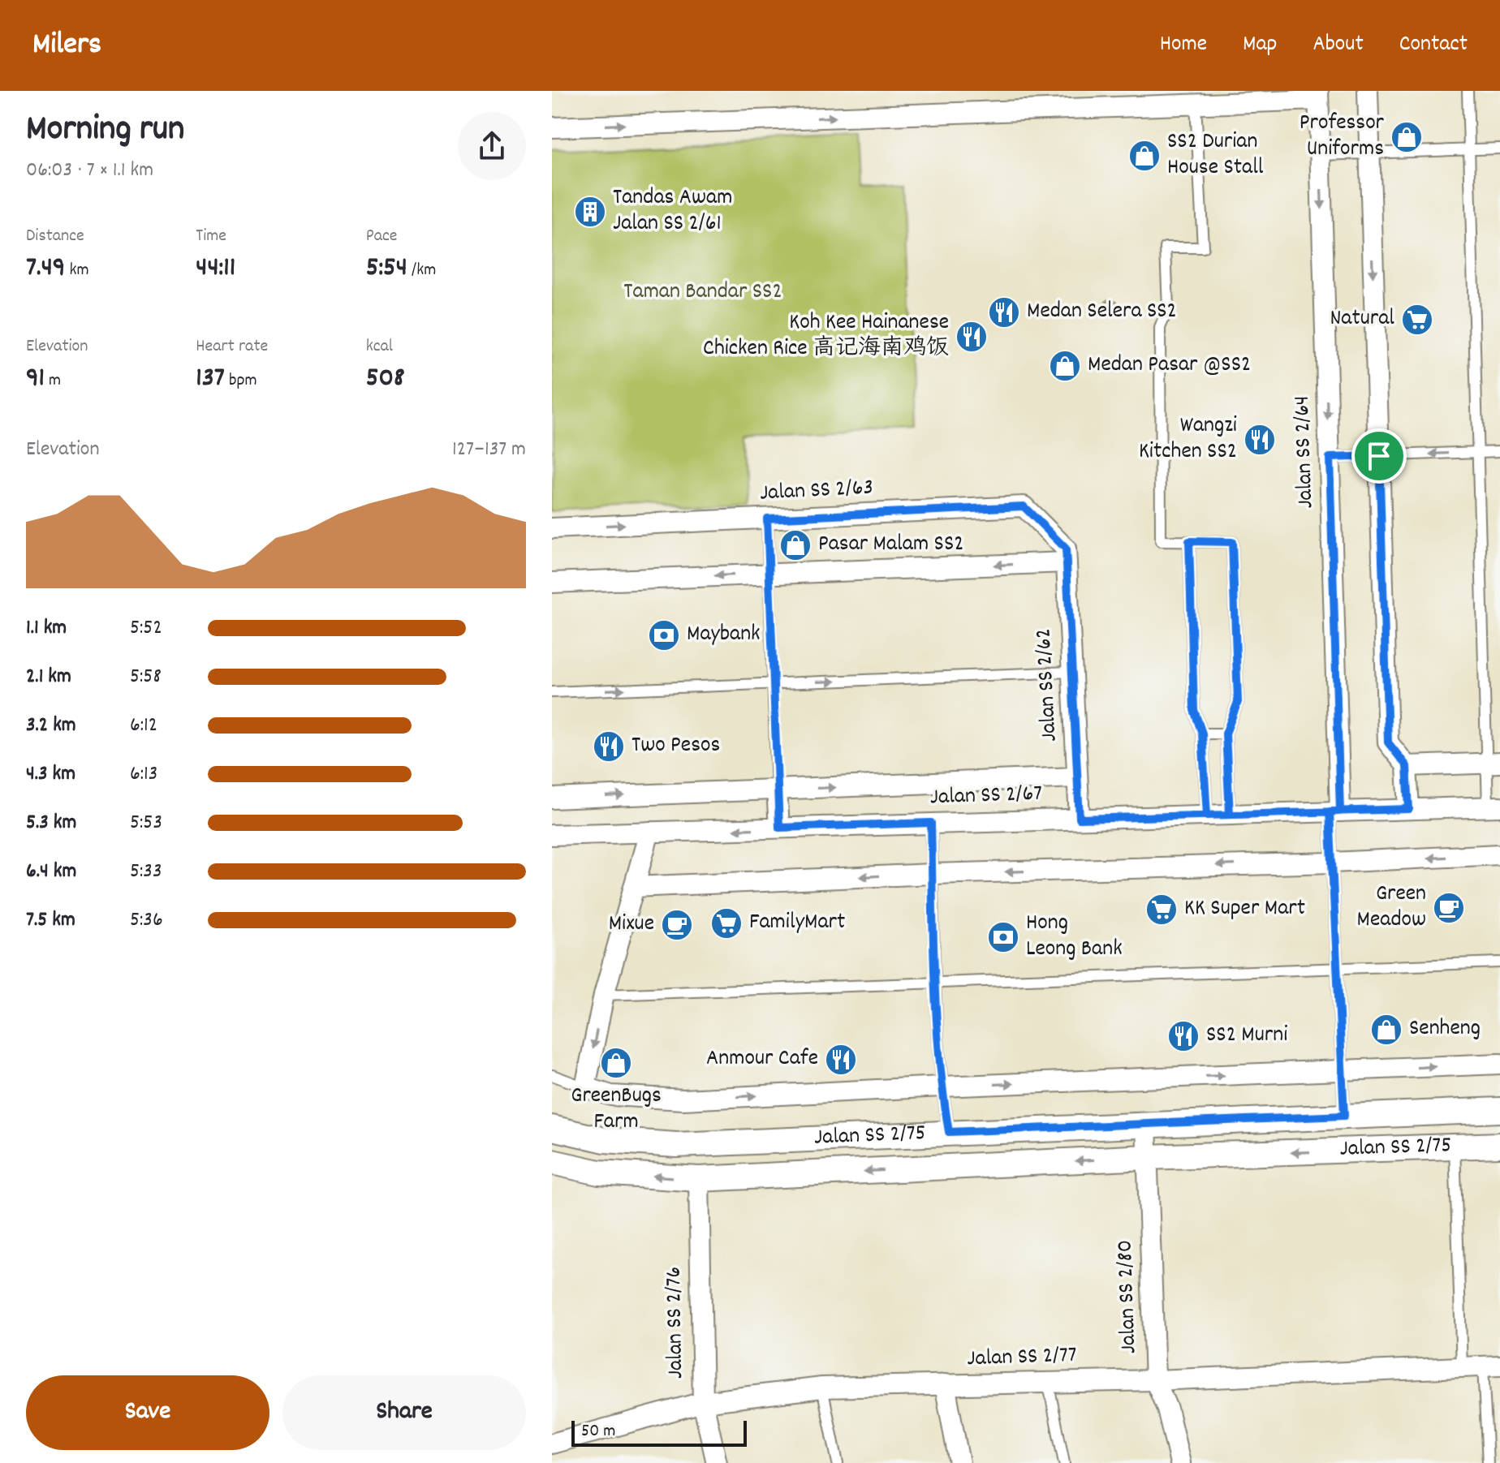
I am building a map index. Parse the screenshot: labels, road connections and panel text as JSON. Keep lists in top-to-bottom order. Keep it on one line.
{"streets":{"street":["Jalan SS 2/64","Jalan SS 2/63","Jalan SS 2/62","Jalan SS 2/67","Jalan SS 2/75","Jalan SS 2/80","Jalan SS 2/76","Jalan SS 2/77"]},"crossings":[["Jalan SS 2/64","Jalan SS 2/67"],["Jalan SS 2/63","Jalan SS 2/62"],["Jalan SS 2/62","Jalan SS 2/67"],["Jalan SS 2/75","Jalan SS 2/80"],["Jalan SS 2/75","Jalan SS 2/76"],["Jalan SS 2/80","Jalan SS 2/77"],["Jalan SS 2/76","Jalan SS 2/77"]],"parks":["Taman Bandar SS2"],"places":{"shop":["Professor Uniforms","SS2 Durian House Stall","Medan Pasar @SS2","Pasar Malam SS2","Senheng","GreenBugs Farm"],"building":["Tandas Awam Jalan SS 2/61"],"restaurant":["Medan Selera SS2","Koh Kee Hainanese Chicken Rice 高记海南鸡饭","Wangzi Kitchen SS2","Two Pesos","SS2 Murni","Anmour Cafe"],"supermarket":["Natural","KK Super Mart","FamilyMart"],"bank":["Maybank","Hong Leong Bank"],"cafe":["Green Meadow","Mixue"]},"scale_bar":"50 m","page":{"header":"Milers","nav":["Home","Map","About","Contact"],"heading":["Morning run","06:03 · 7 × 1.1 km"],"stats":[["Distance","7.49 km"],["Time","44:11"],["Pace","5:54 /km"],["Elevation","91 m"],["Heart rate","137 bpm"],["kcal","508"]],"chart":["Elevation","127–137 m"],"list":[{"name":"1.1 km","note":"5:52"},{"name":"2.1 km","note":"5:58"},{"name":"3.2 km","note":"6:12"},{"name":"4.3 km","note":"6:13"},{"name":"5.3 km","note":"5:53"},{"name":"6.4 km","note":"5:33"},{"name":"7.5 km","note":"5:36"}],"buttons":["Save","Share"],"scale":"50 m"}}
